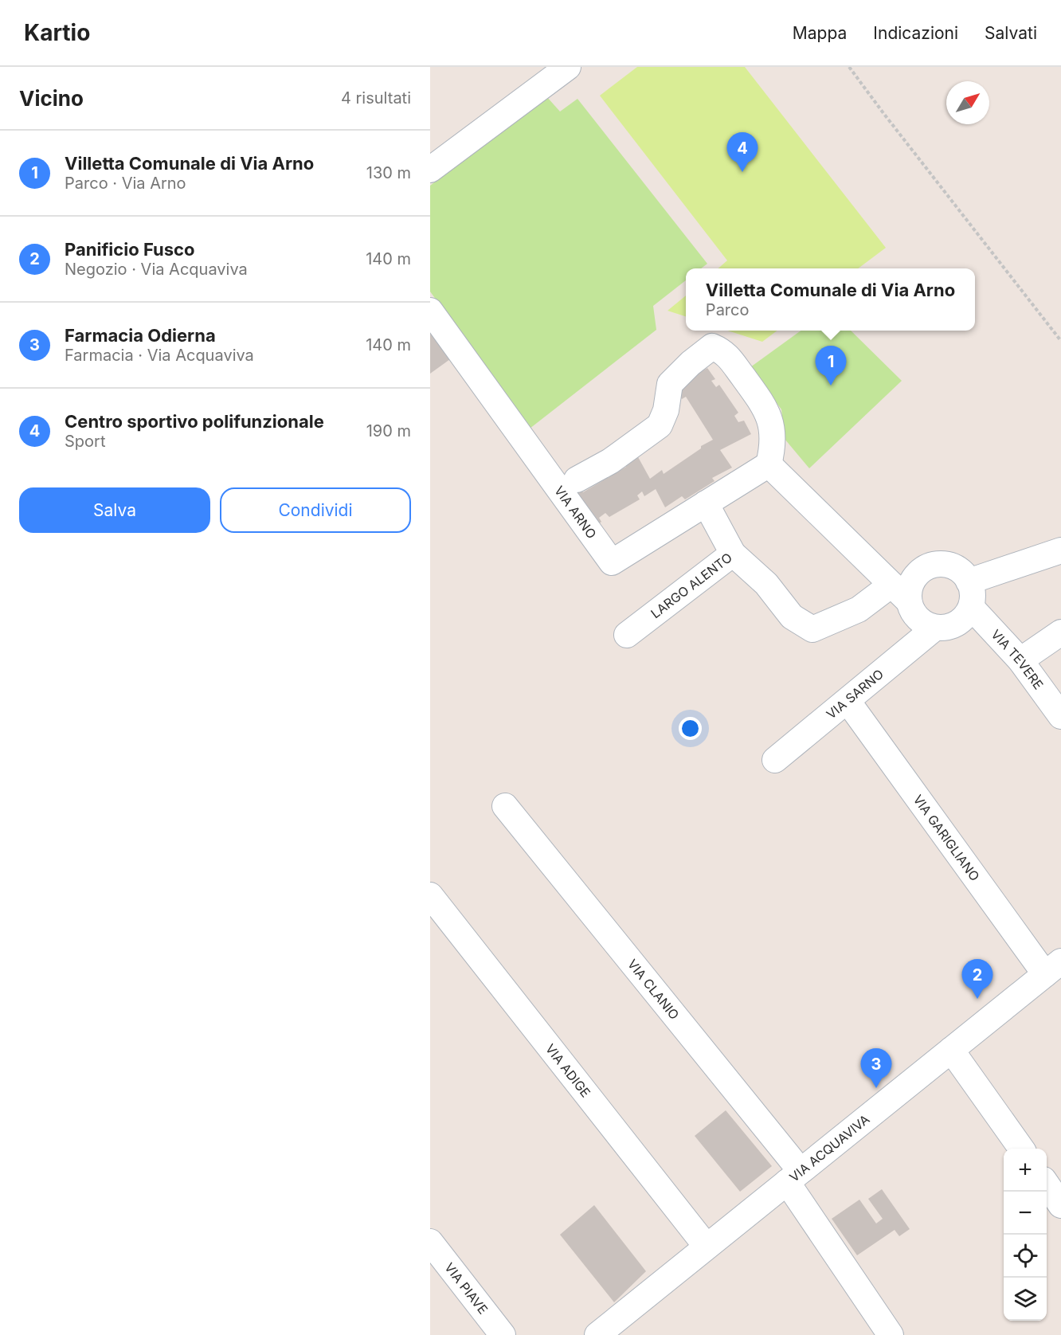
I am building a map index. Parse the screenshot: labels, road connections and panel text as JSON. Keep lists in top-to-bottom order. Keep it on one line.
{"streets":{"street":["VIA ARNO","LARGO ALENTO","VIA TEVERE","VIA SARNO","VIA GARIGLIANO","VIA CLANIO","VIA ADIGE","VIA ACQUAVIVA","VIA PIAVE"]},"crossings":[["VIA ARNO","LARGO ALENTO"],["VIA TEVERE","VIA SARNO"],["VIA SARNO","VIA GARIGLIANO"],["VIA GARIGLIANO","VIA ACQUAVIVA"],["VIA CLANIO","VIA ACQUAVIVA"],["VIA ADIGE","VIA ACQUAVIVA"]],"north":"top right","page":{"header":"Kartio","nav":["Mappa","Indicazioni","Salvati"],"heading":["Vicino","4 risultati"],"list":[{"mark":"1","name":"Villetta Comunale di Via Arno","note":"Parco · Via Arno","value":"130 m"},{"mark":"2","name":"Panificio Fusco","note":"Negozio · Via Acquaviva","value":"140 m"},{"mark":"3","name":"Farmacia Odierna","note":"Farmacia · Via Acquaviva","value":"140 m"},{"mark":"4","name":"Centro sportivo polifunzionale","note":"Sport","value":"190 m"}],"pins":["4","1","2","3"],"popup":["Villetta Comunale di Via Arno","Parco"],"buttons":["Salva","Condividi"],"map_buttons":["+","−"]}}
